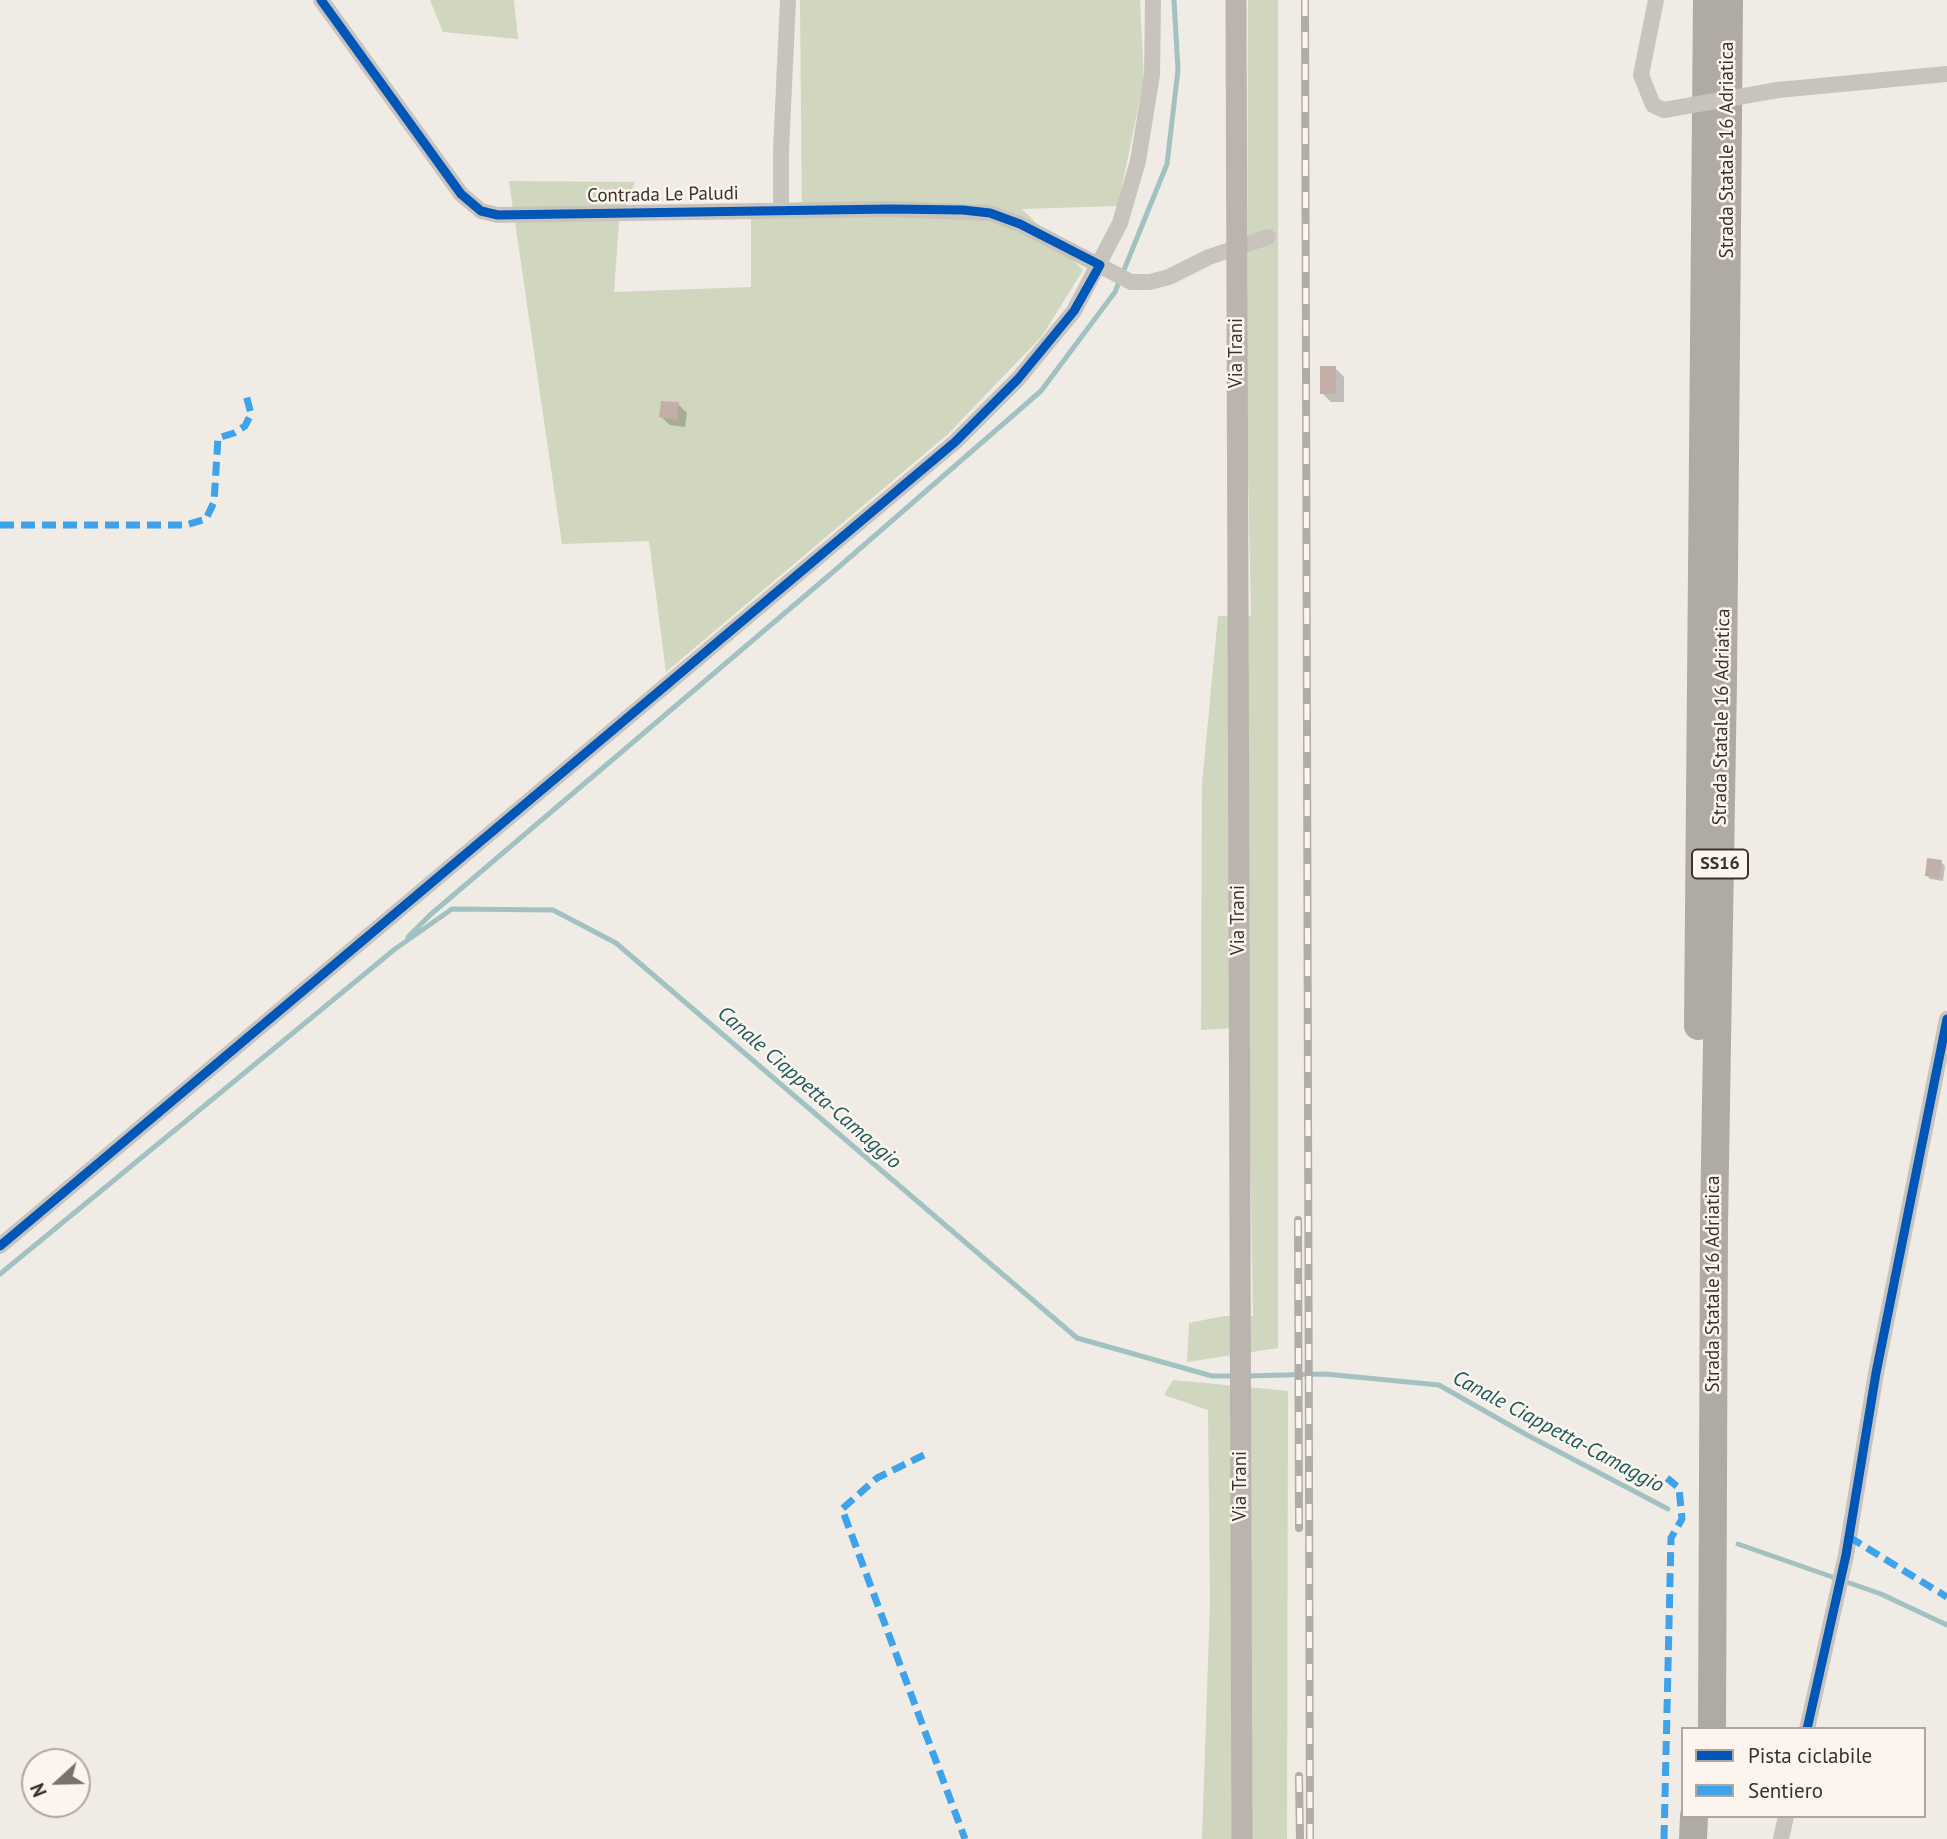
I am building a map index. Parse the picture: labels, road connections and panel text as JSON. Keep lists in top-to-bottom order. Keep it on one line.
{"streets":{"highway":["Strada Statale 16 Adriatica","SS16"],"main road":["Via Trani"],"street":["Contrada Le Paludi"]},"crossings":[["Contrada Le Paludi","Via Trani"]],"water":["Canale Ciappetta-Camaggio"],"legend":["Pista ciclabile","Sentiero"],"north":"left"}
